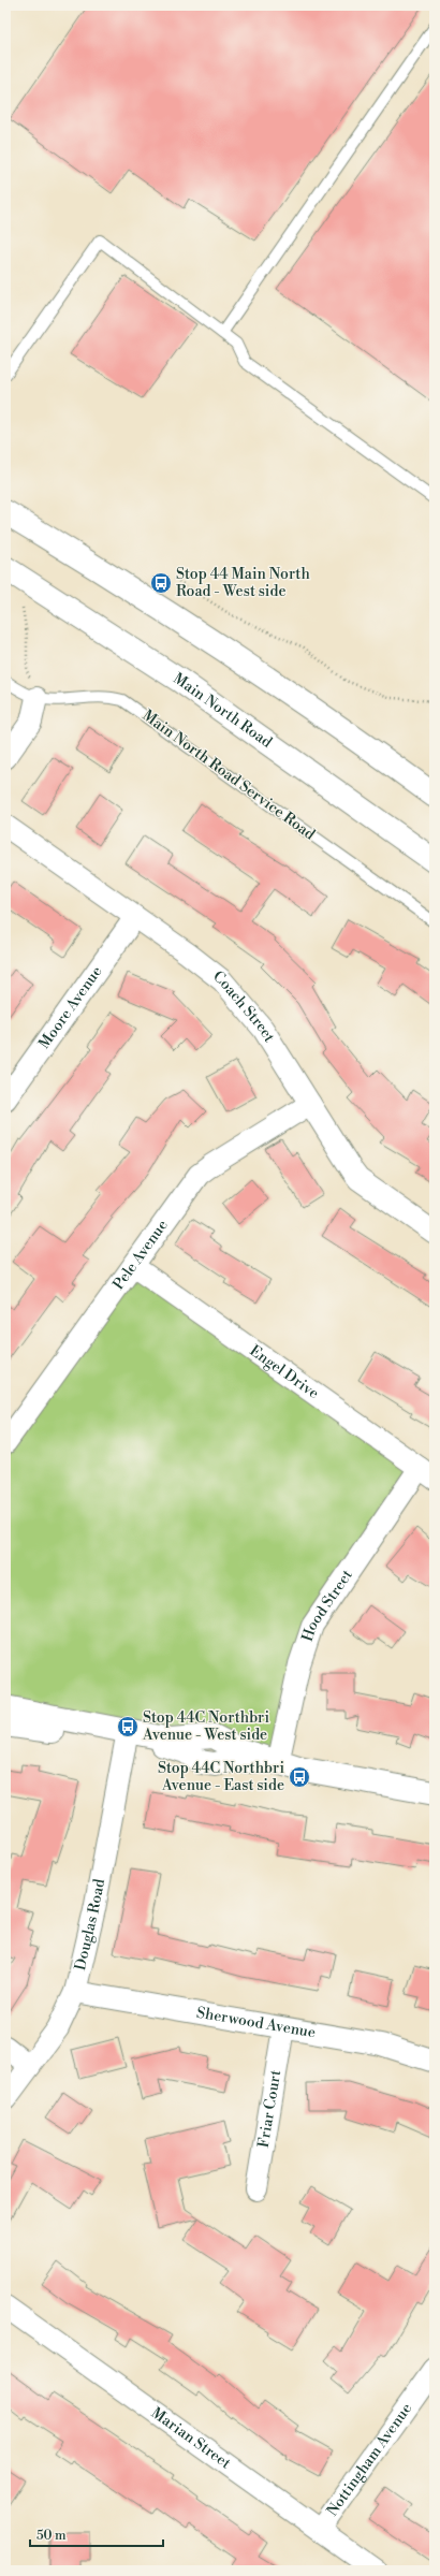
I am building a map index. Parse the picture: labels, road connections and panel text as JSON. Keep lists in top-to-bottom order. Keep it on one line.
{"streets":{"main road":["Main North Road"],"street":["Moore Avenue","Coach Street","Pele Avenue","Engel Drive","Hood Street","Douglas Road","Sherwood Avenue","Friar Court","Marian Street","Nottingham Avenue"],"lane":["Main North Road Service Road"]},"crossings":[["Moore Avenue","Coach Street"],["Coach Street","Pele Avenue"],["Pele Avenue","Engel Drive"],["Engel Drive","Hood Street"],["Douglas Road","Sherwood Avenue"],["Sherwood Avenue","Friar Court"],["Marian Street","Nottingham Avenue"]],"places":{"bus stop":["Stop 44 Main North Road - West side","Stop 44C Northbri Avenue - West side","Stop 44C Northbri Avenue - East side"]},"scale_bar":"50 m"}
